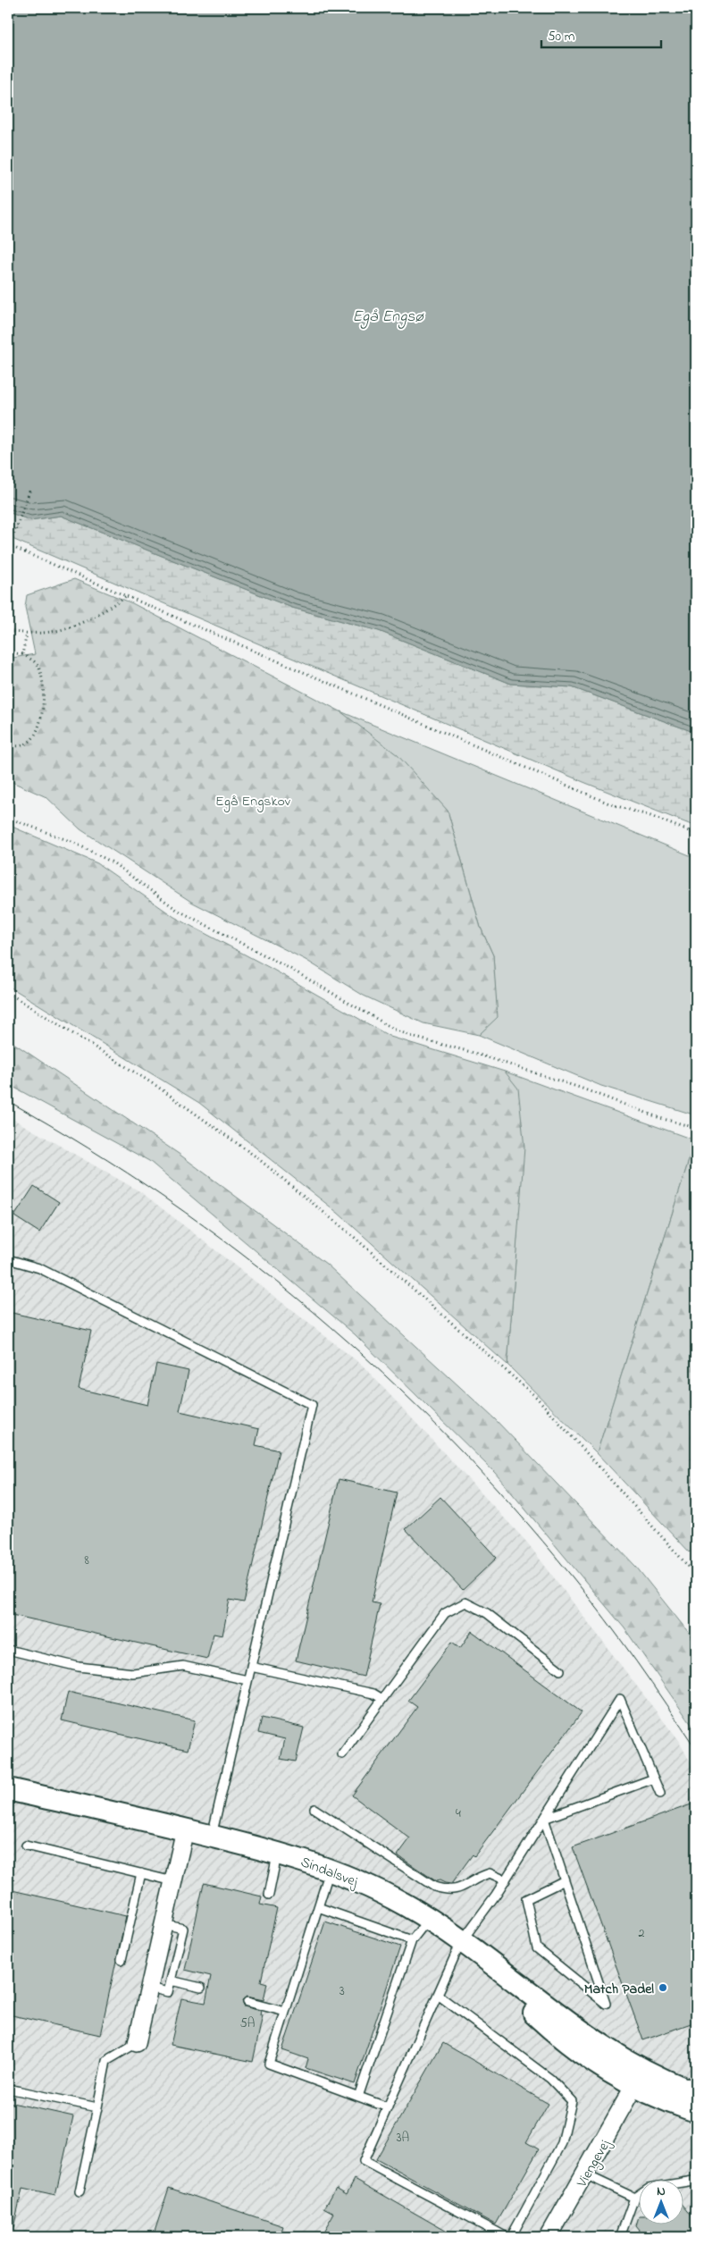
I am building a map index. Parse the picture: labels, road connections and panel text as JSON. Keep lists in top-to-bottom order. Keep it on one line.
{"streets":{"street":["Sindalsvej","Viengevej"]},"crossings":[["Sindalsvej","Viengevej"]],"water":["Egå Engsø"],"parks":["Egå Engskov"],"places":["Match Padel"],"house_numbers":["8","4","2","3","5A","3A"],"scale_bar":"50 m","north":"top"}
